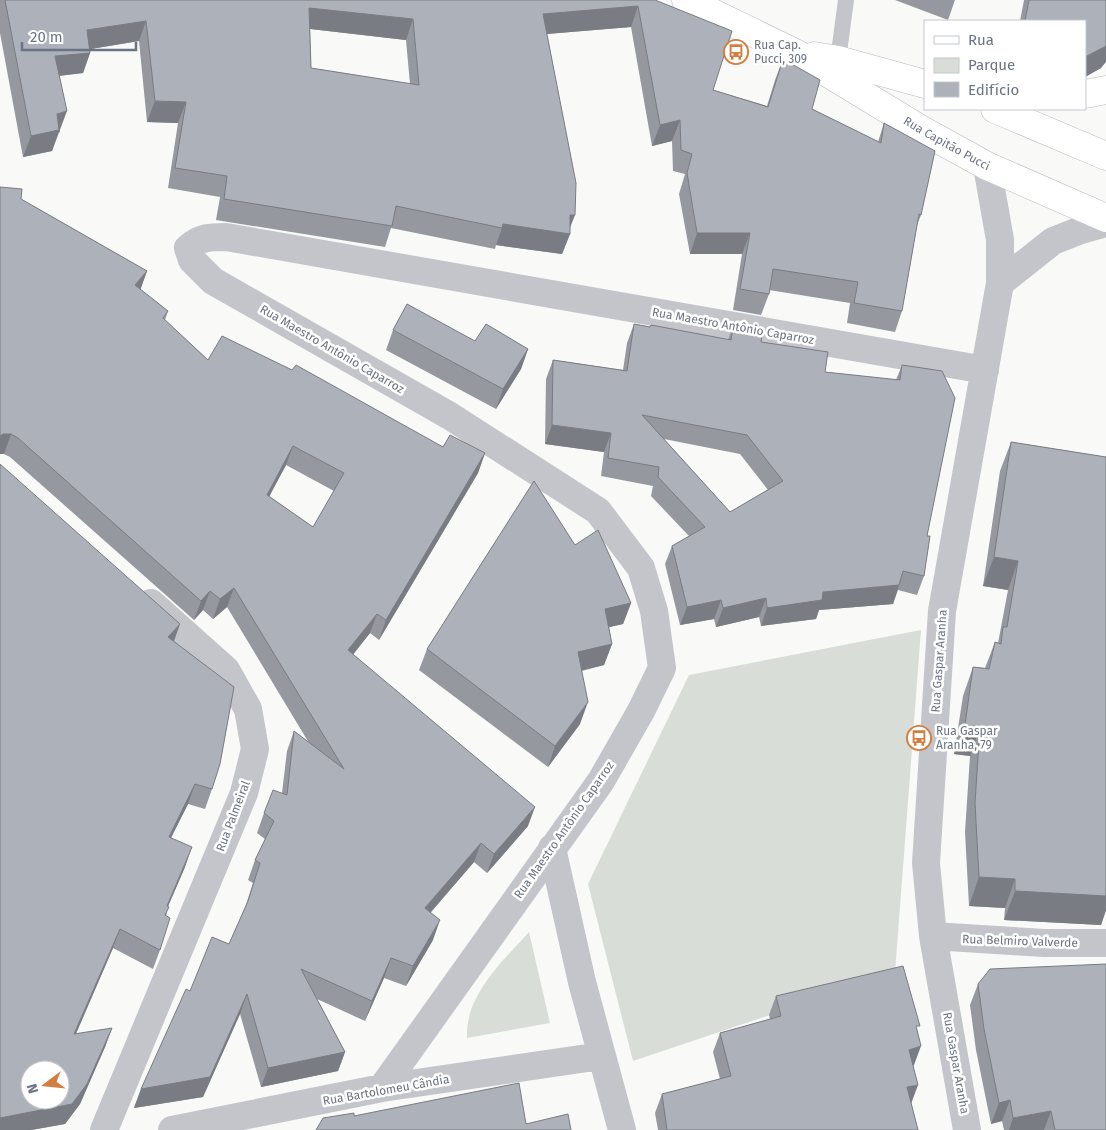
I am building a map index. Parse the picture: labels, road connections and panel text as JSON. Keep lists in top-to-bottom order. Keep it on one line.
{"streets":{"main road":["Rua Capitão Pucci"],"street":["Rua Maestro Antônio Caparroz","Rua Gaspar Aranha","Rua Palmeiral","Rua Belmiro Valverde","Rua Bartolomeu Cândia"]},"crossings":[["Rua Capitão Pucci","Rua Gaspar Aranha"],["Rua Maestro Antônio Caparroz","Rua Gaspar Aranha"],["Rua Maestro Antônio Caparroz","Rua Bartolomeu Cândia"],["Rua Gaspar Aranha","Rua Belmiro Valverde"]],"places":{"bus stop":["Rua Cap. Pucci, 309","Rua Gaspar Aranha, 79"]},"legend":["Rua","Parque","Edifício"],"scale_bar":"20 m","north":"left"}
